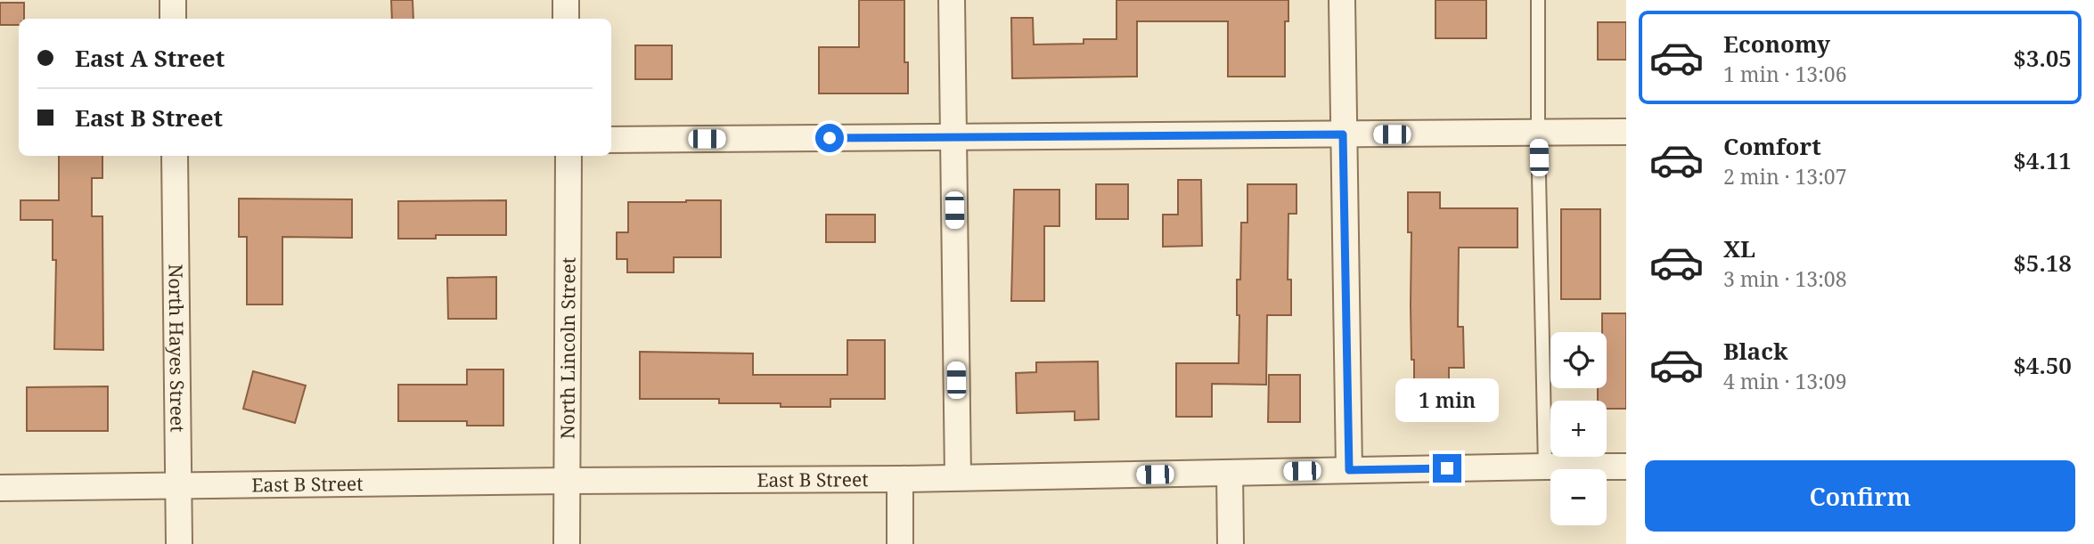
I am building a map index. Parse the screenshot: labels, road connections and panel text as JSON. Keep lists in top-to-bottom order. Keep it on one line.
{"streets":{"street":["North Hayes Street","North Lincoln Street","East B Street"]},"crossings":[["North Hayes Street","East B Street"],["North Lincoln Street","East B Street"]],"page":{"list":[{"name":"Economy","note":"1 min · 13:06","value":"$3.05"},{"name":"Comfort","note":"2 min · 13:07","value":"$4.11"},{"name":"XL","note":"3 min · 13:08","value":"$5.18"},{"name":"Black","note":"4 min · 13:09","value":"$4.50"}],"banner":["East A Street","East B Street"],"map_buttons":["+","−"],"bubble":"1 min","buttons":"Confirm"}}
